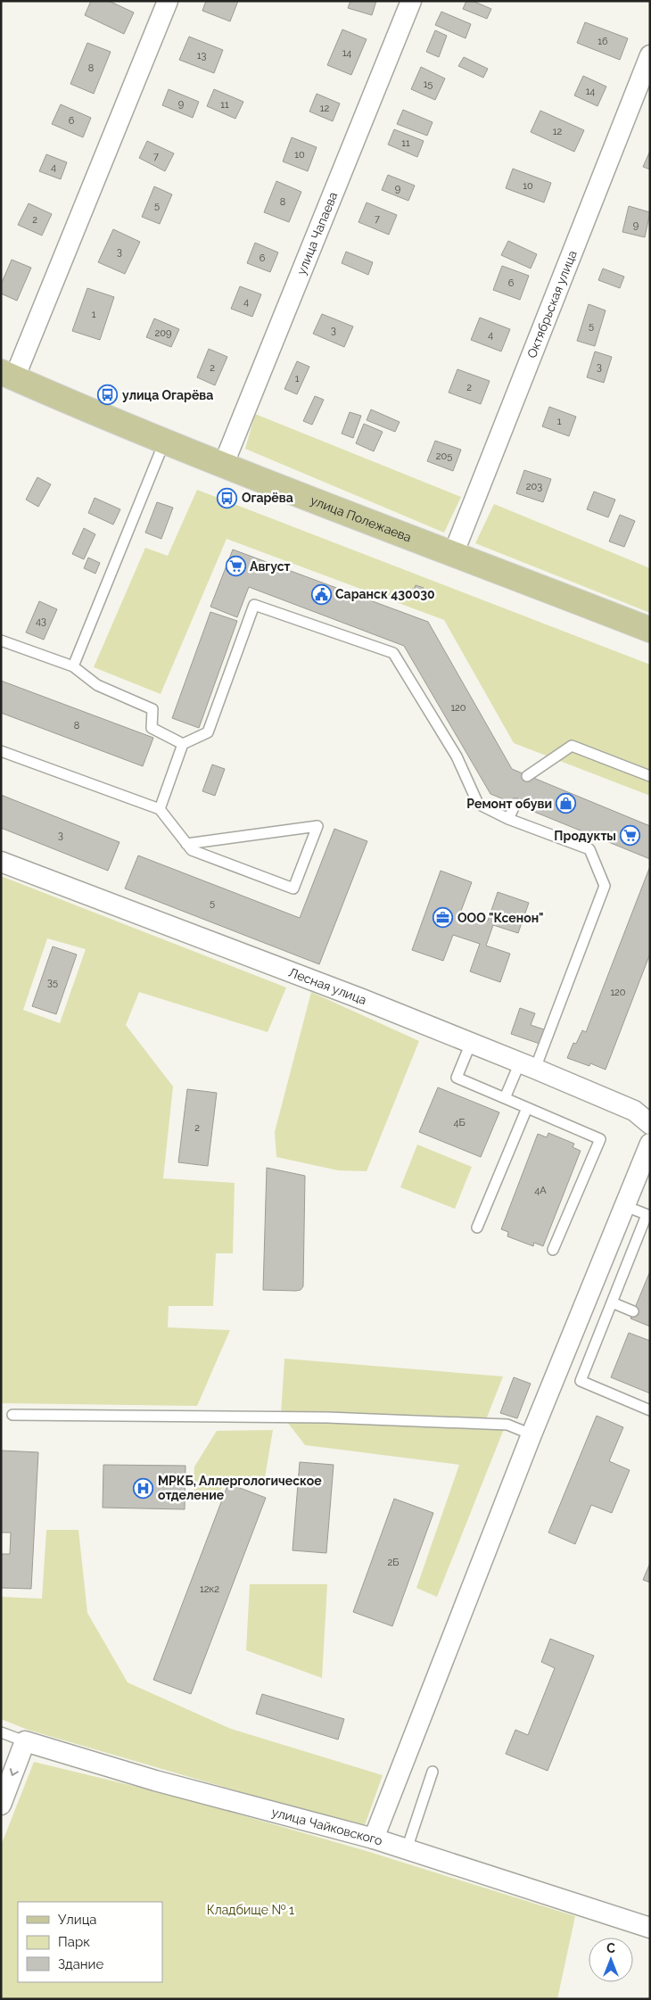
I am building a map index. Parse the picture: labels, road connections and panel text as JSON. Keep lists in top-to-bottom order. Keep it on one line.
{"streets":{"main road":["улица Полежаева"],"street":["улица Чапаева","Октябрьская улица","Лесная улица","улица Чайковского"]},"crossings":[["улица Чапаева","улица Полежаева"],["Октябрьская улица","улица Полежаева"]],"parks":["Кладбище № 1"],"places":{"bus stop":["улица Огарёва","Огарёва"],"supermarket":["Август","Продукты"],"public building":["Саранск 430030"],"shop":["Ремонт обуви"],"office":["ООО \"Ксенон\""],"hospital":["МРКБ, Аллергологическое отделение"]},"house_numbers":["16","14","13","8","15","14","9","11","12","6","12","11","10","7","4","10","9","8","5","7","2","9","3","6","6","4","1","5","3","209","4","3","2","1","2","1","205","203","43","120","8","3","5","35","120","4Б","2","4А","2Б","12к2"],"legend":["Улица","Парк","Здание"],"north":"top"}
